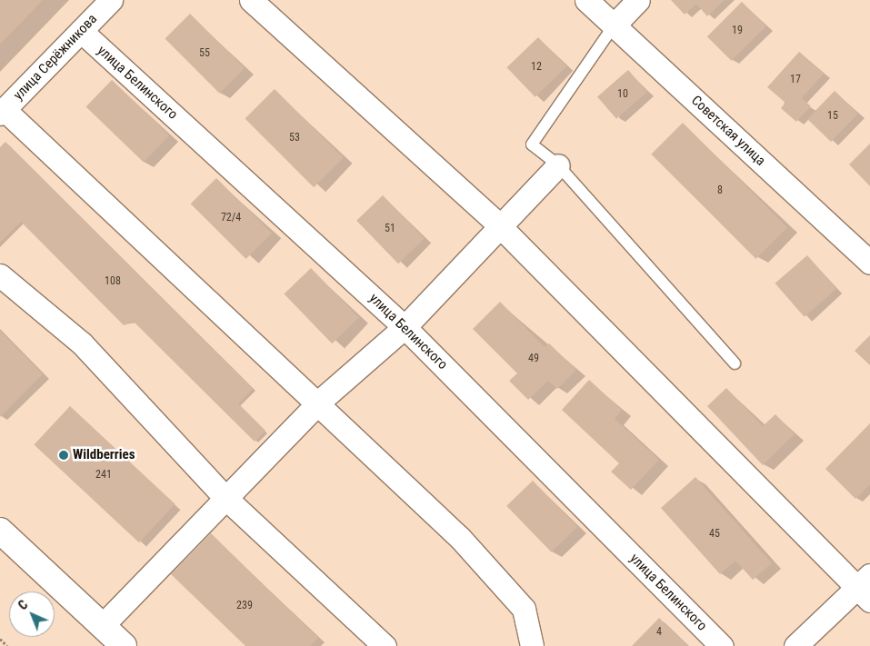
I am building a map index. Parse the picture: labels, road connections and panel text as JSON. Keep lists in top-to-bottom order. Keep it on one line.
{"streets":{"street":["улица Серёжникова","улица Белинского","Советская улица"]},"crossings":[["улица Серёжникова","улица Белинского"]],"places":["Wildberries"],"house_numbers":["19","55","12","17","10","15","53","8","72/4","51","108","49","241","45","239","4"],"north":"top left"}
